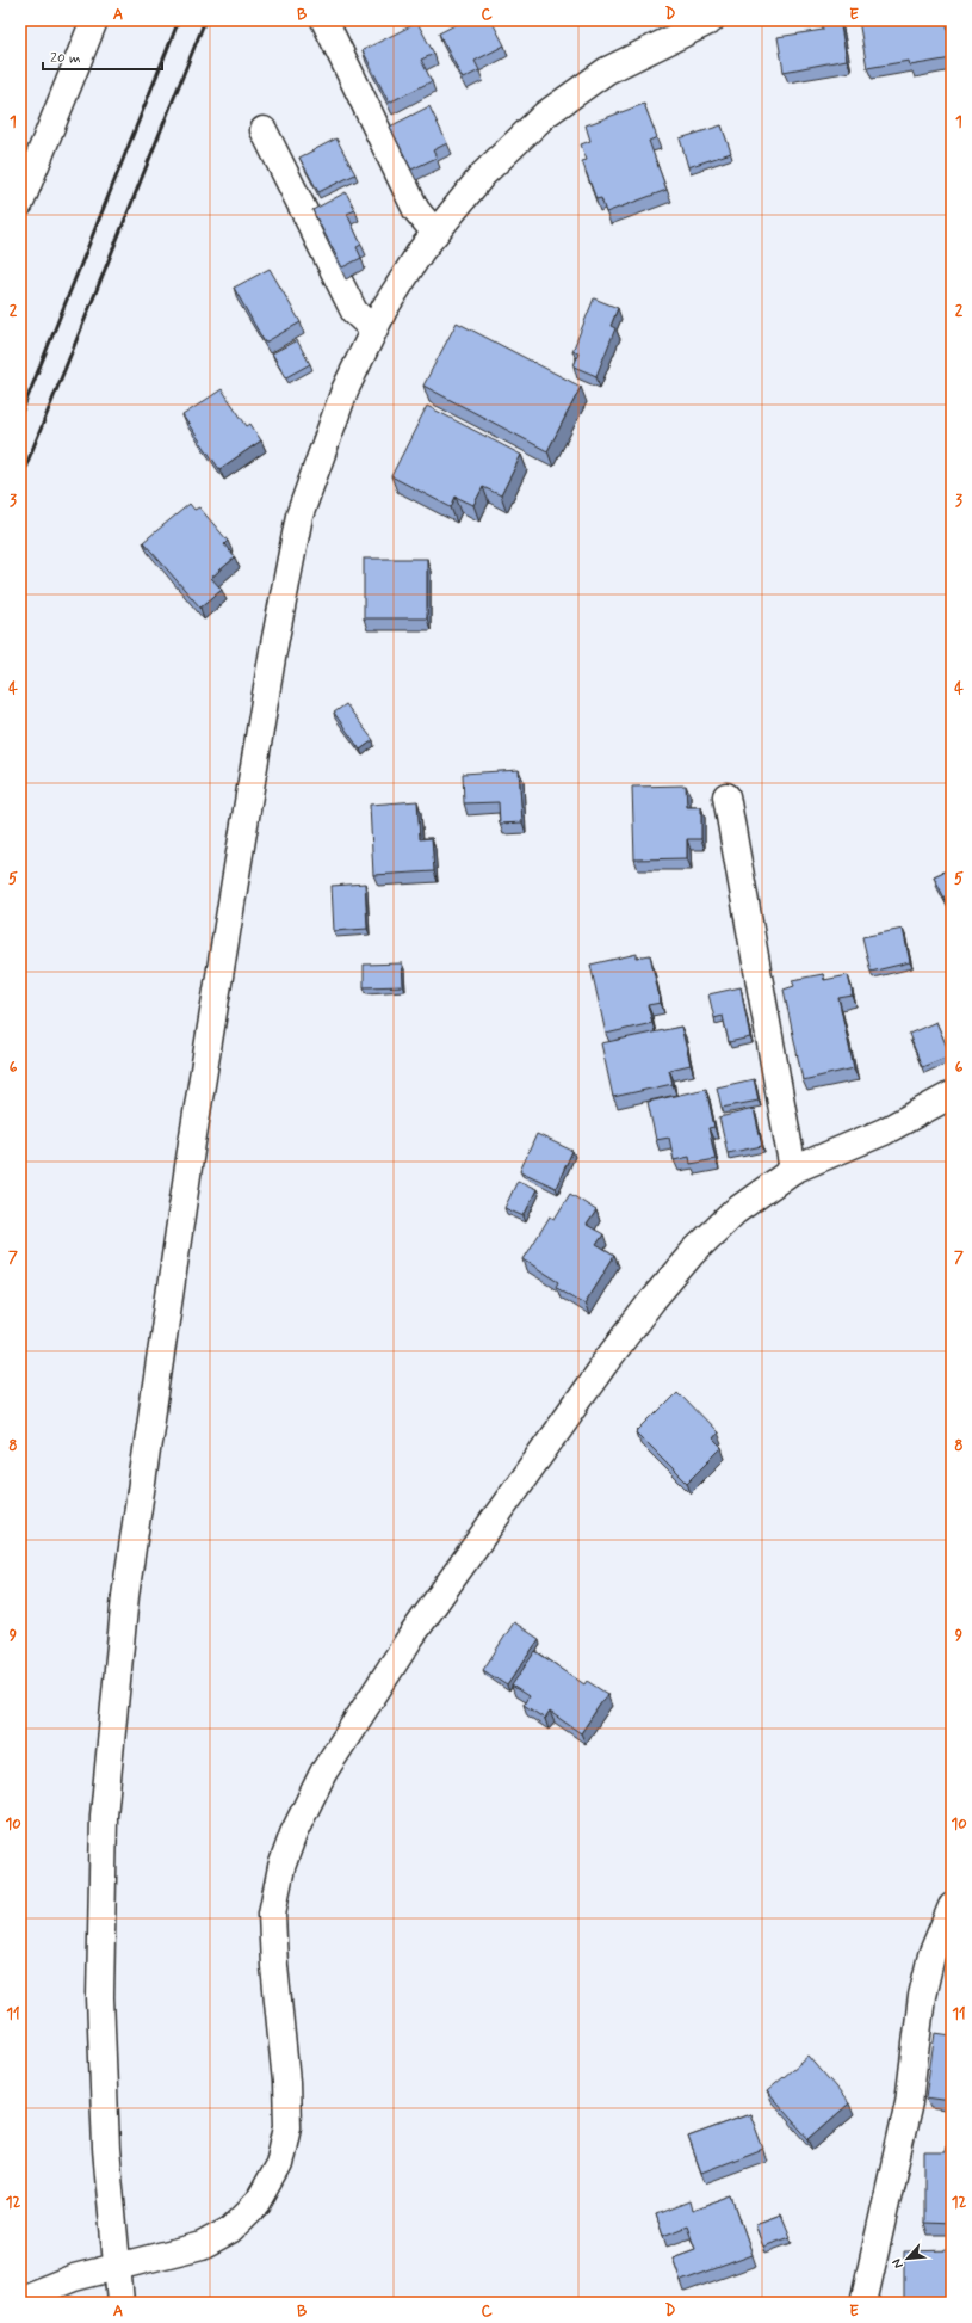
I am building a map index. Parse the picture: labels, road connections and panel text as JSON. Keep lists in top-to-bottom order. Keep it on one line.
{"scale_bar":"20 m","north":"bottom left","grid":{"columns":["A","B","C","D","E"],"rows":["1","2","3","4","5","6","7","8","9","10","11","12"]}}
